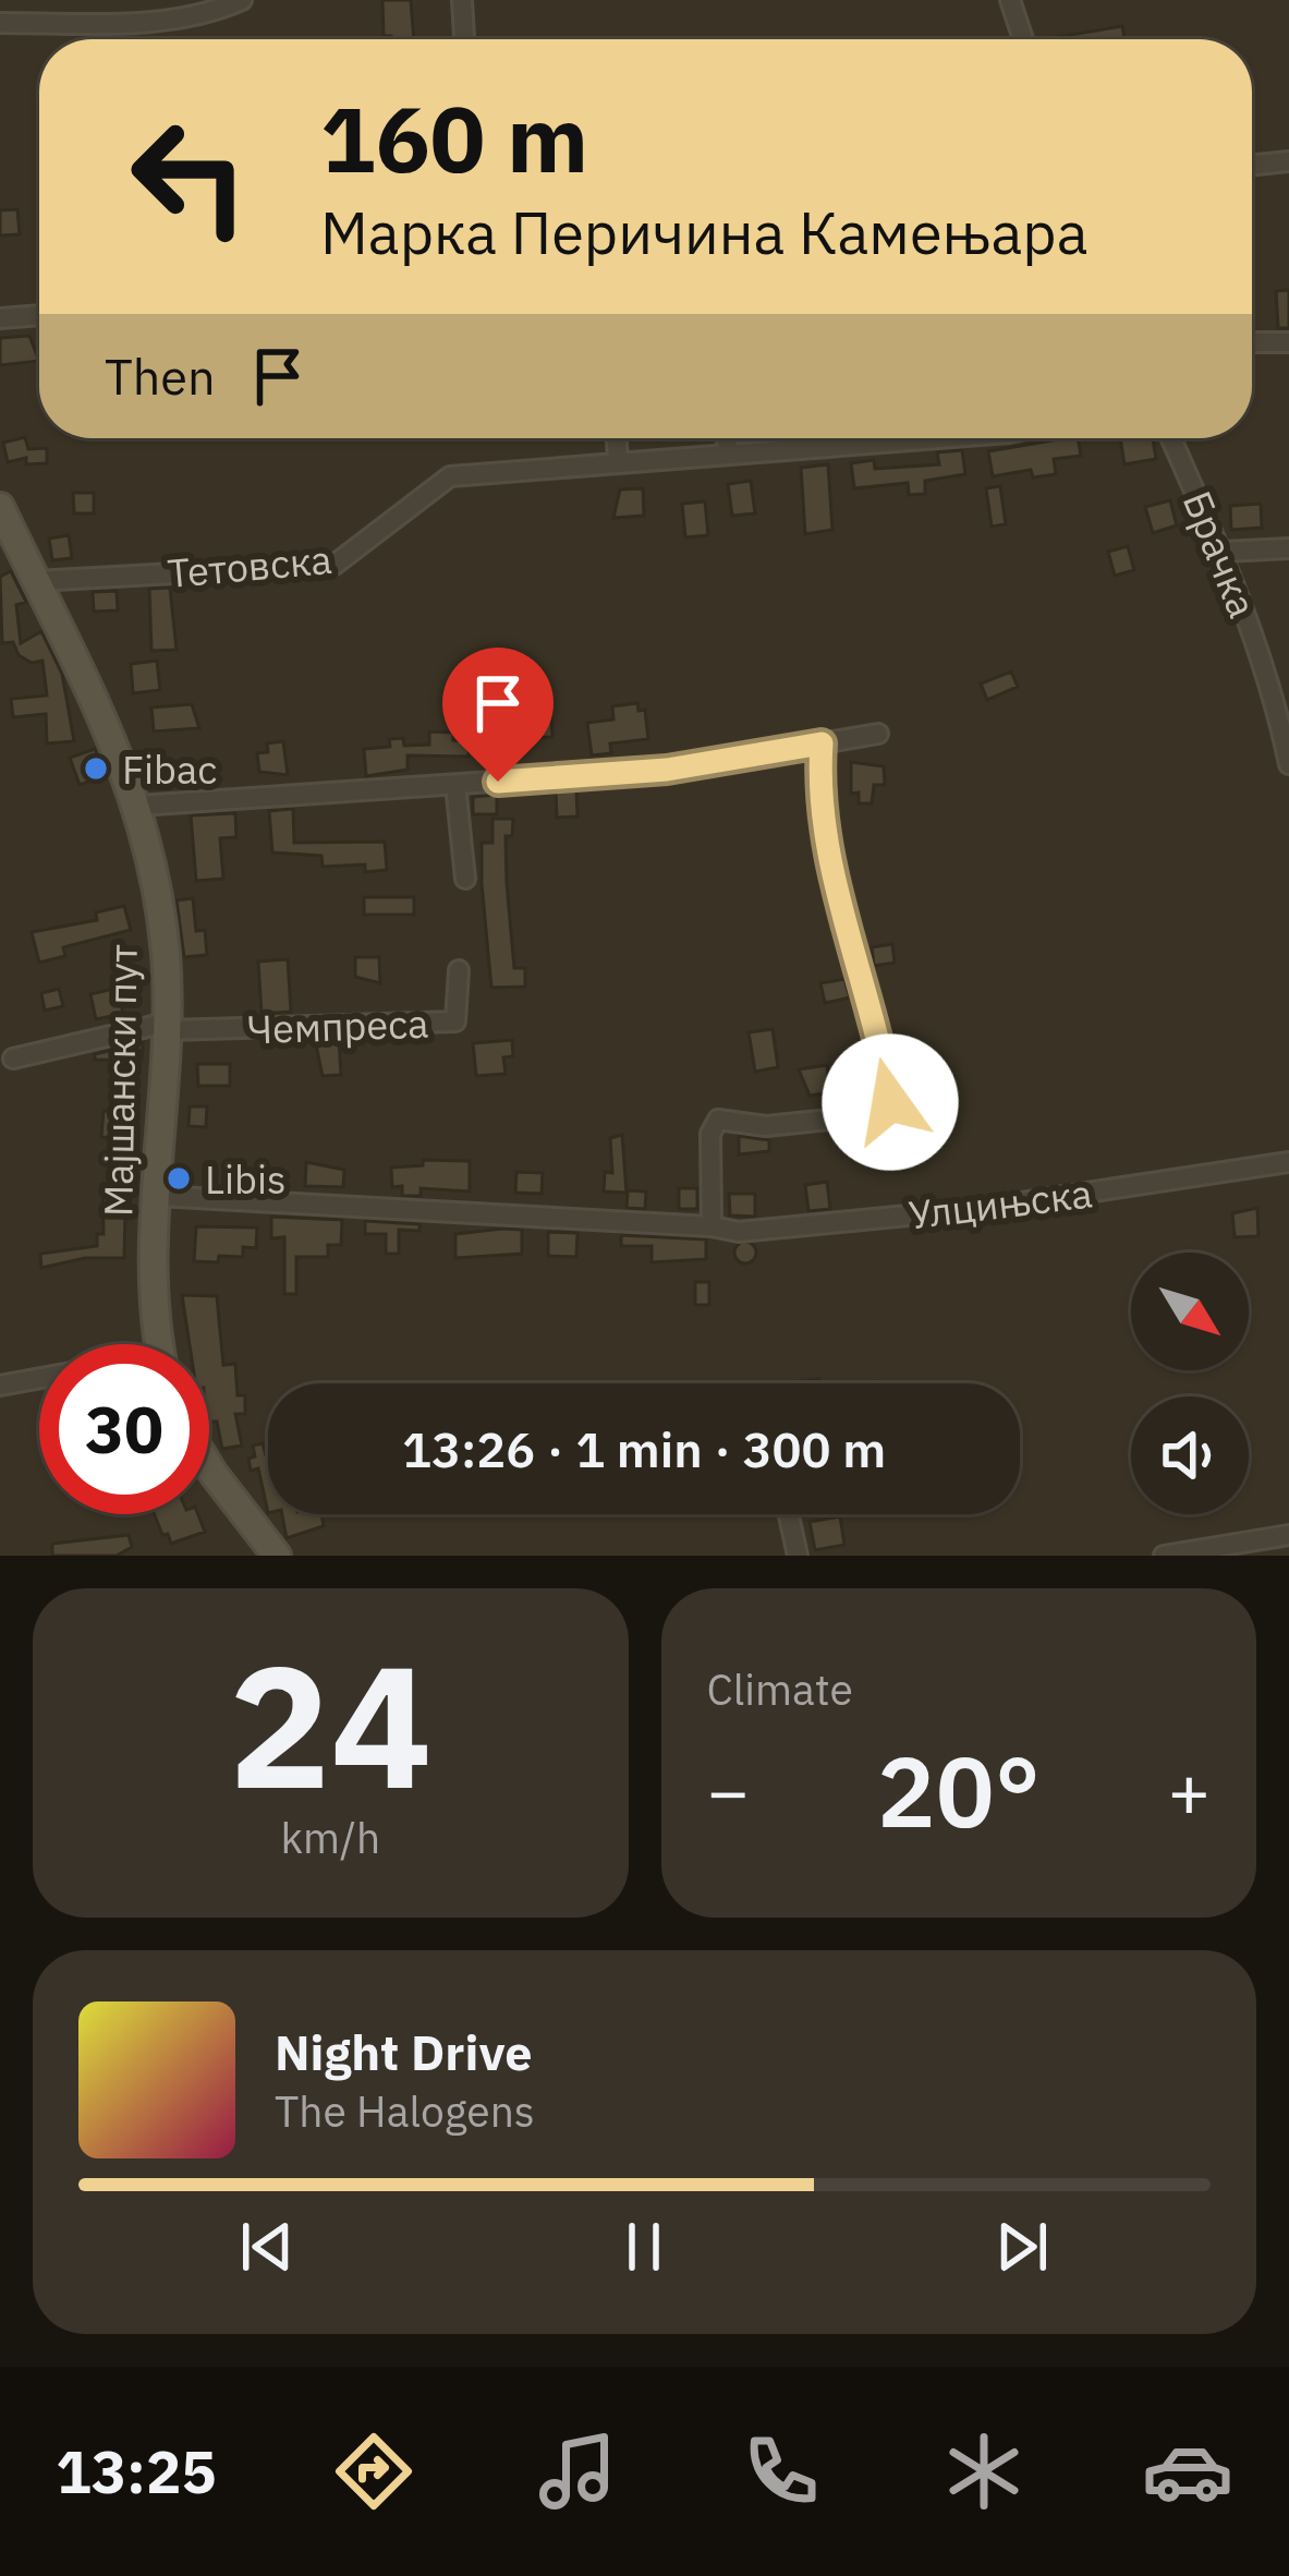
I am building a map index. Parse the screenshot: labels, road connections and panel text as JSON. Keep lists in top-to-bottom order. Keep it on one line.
{"streets":{"street":["Брачка","Тетовска","Чемпреса","Мајшански пут","Улцињска"]},"crossings":[["Тетовска","Мајшански пут"],["Чемпреса","Мајшански пут"],["Мајшански пут","Улцињска"]],"places":["Fibac","Libis"],"north":"bottom right","page":{"turn":["160 m","Марка Перичина Камењара"],"then":"Then","limit":"30","trip":"13:26 · 1 min · 300 m","tile":[["24","km/h"],"Climate"],"heat":["−","20°","+"],"song":["Night Drive","The Halogens"],"tabs":"13:25"}}
